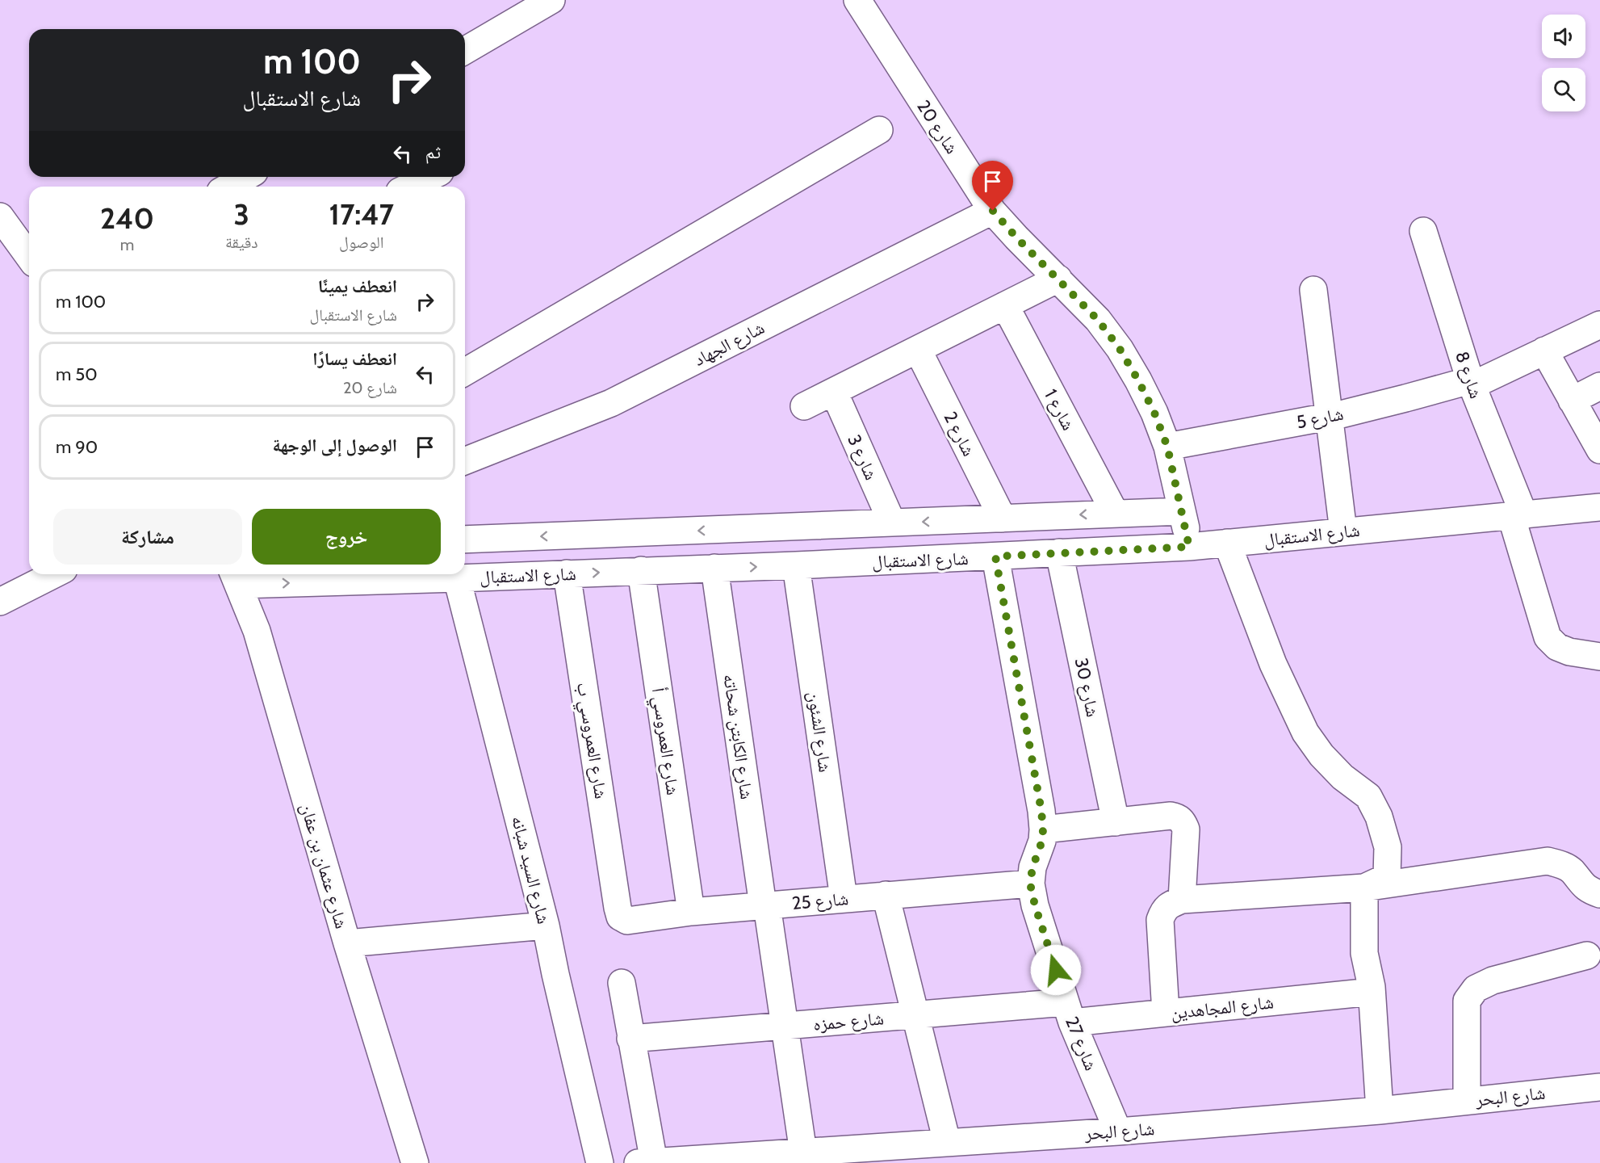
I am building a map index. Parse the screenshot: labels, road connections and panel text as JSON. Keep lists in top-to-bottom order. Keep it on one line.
{"streets":{"street":["شارع 20","شارع الجهاد","شارع 8","شارع 1","شارع 5","شارع 2","شارع 3","شارع الاستقبال","شارع 30","شارع الشئون","شارع الكابتن شحاته","شارع العمروسي ب","شارع العمروسي أ","شارع عثمان بن عفان","شارع السيد شبانه","شارع 25","شارع المجاهدين","شارع حمزه","شارع 27","شارع البحر"]},"crossings":[["شارع 20","شارع الجهاد"],["شارع 20","شارع 5"],["شارع 20","شارع الاستقبال"],["شارع 8","شارع 5"],["شارع 8","شارع الاستقبال"],["شارع 1","شارع الاستقبال"],["شارع 2","شارع الاستقبال"],["شارع 3","شارع الاستقبال"],["شارع الاستقبال","شارع 30"],["شارع الاستقبال","شارع الشئون"],["شارع الاستقبال","شارع الكابتن شحاته"],["شارع الاستقبال","شارع العمروسي ب"],["شارع الاستقبال","شارع العمروسي أ"],["شارع الاستقبال","شارع عثمان بن عفان"],["شارع الاستقبال","شارع السيد شبانه"],["شارع الاستقبال","شارع 27"],["شارع الشئون","شارع 25"],["شارع الكابتن شحاته","شارع 25"],["شارع الكابتن شحاته","شارع حمزه"],["شارع الكابتن شحاته","شارع البحر"],["شارع العمروسي ب","شارع 25"],["شارع العمروسي أ","شارع 25"],["شارع 25","شارع 27"],["شارع المجاهدين","شارع حمزه"],["شارع المجاهدين","شارع 27"],["شارع حمزه","شارع 27"],["شارع 27","شارع البحر"]],"page":{"turn":["100 m","شارع الاستقبال"],"then":"ثم","eta":["17:47","الوصول","3","دقيقة","240","m"],"list":[{"name":"انعطف يمينًا","note":"شارع الاستقبال","value":"100 m"},{"name":"انعطف يسارًا","note":"شارع 20","value":"50 m"},{"name":"الوصول إلى الوجهة","value":"90 m"}],"buttons":["خروج","مشاركة"]}}
